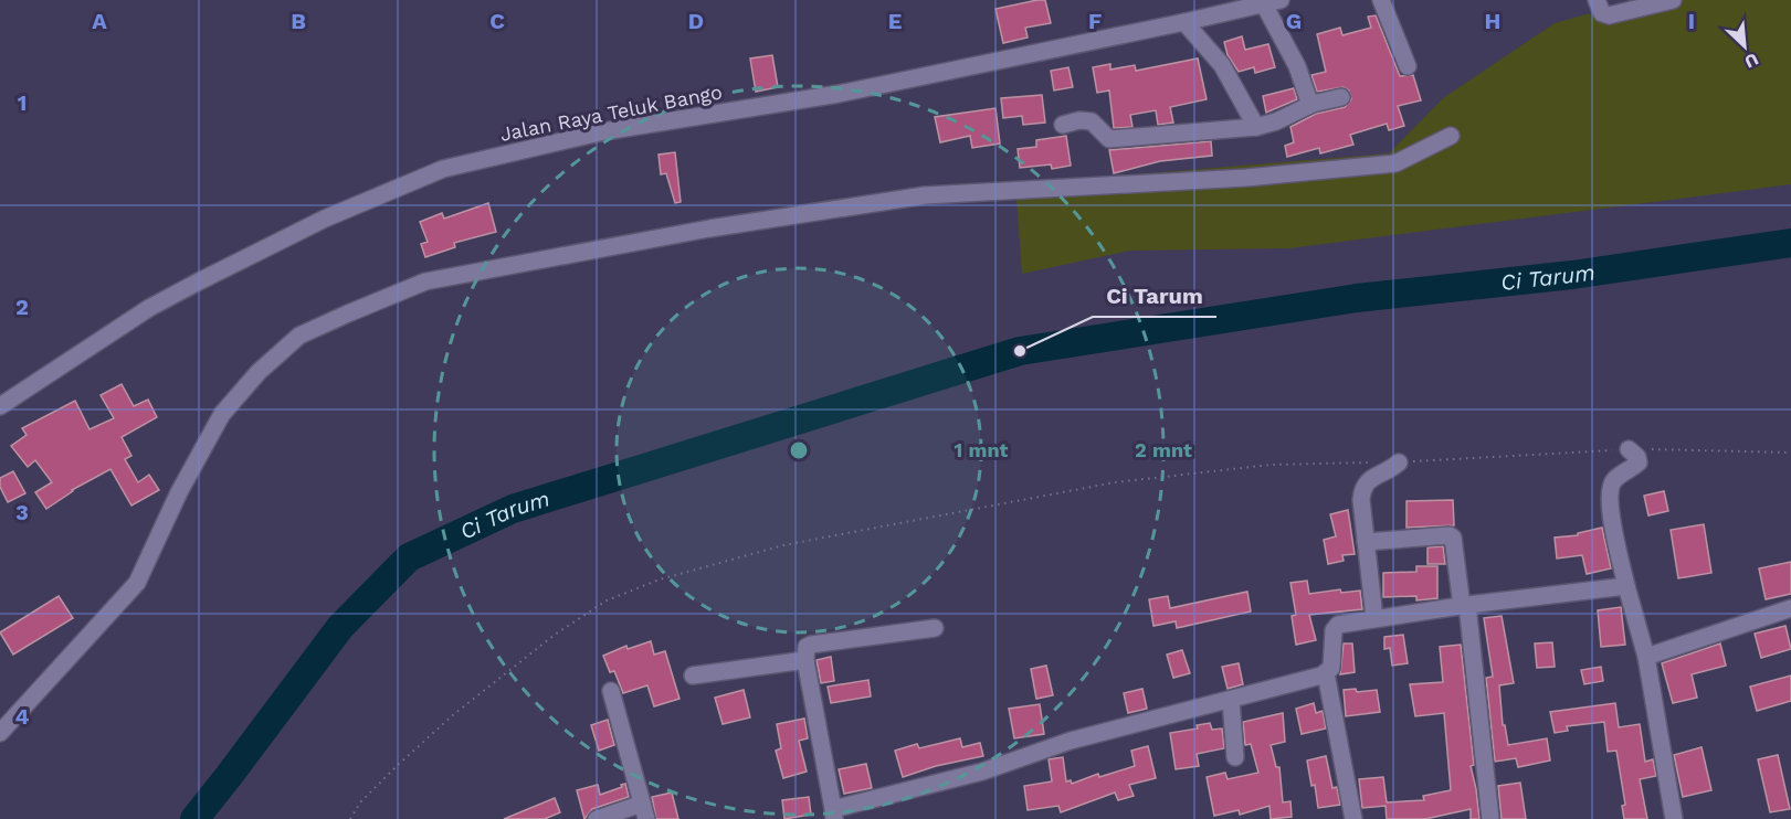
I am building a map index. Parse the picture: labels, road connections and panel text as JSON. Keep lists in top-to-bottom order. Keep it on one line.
{"streets":{"street":["Jalan Raya Teluk Bango"]},"water":["Ci Tarum"],"places":["Ci Tarum"],"north":"bottom right","grid":{"columns":["A","B","C","D","E","F","G","H","I"],"rows":["1","2","3","4"]},"rings":["1 mnt","2 mnt"]}
